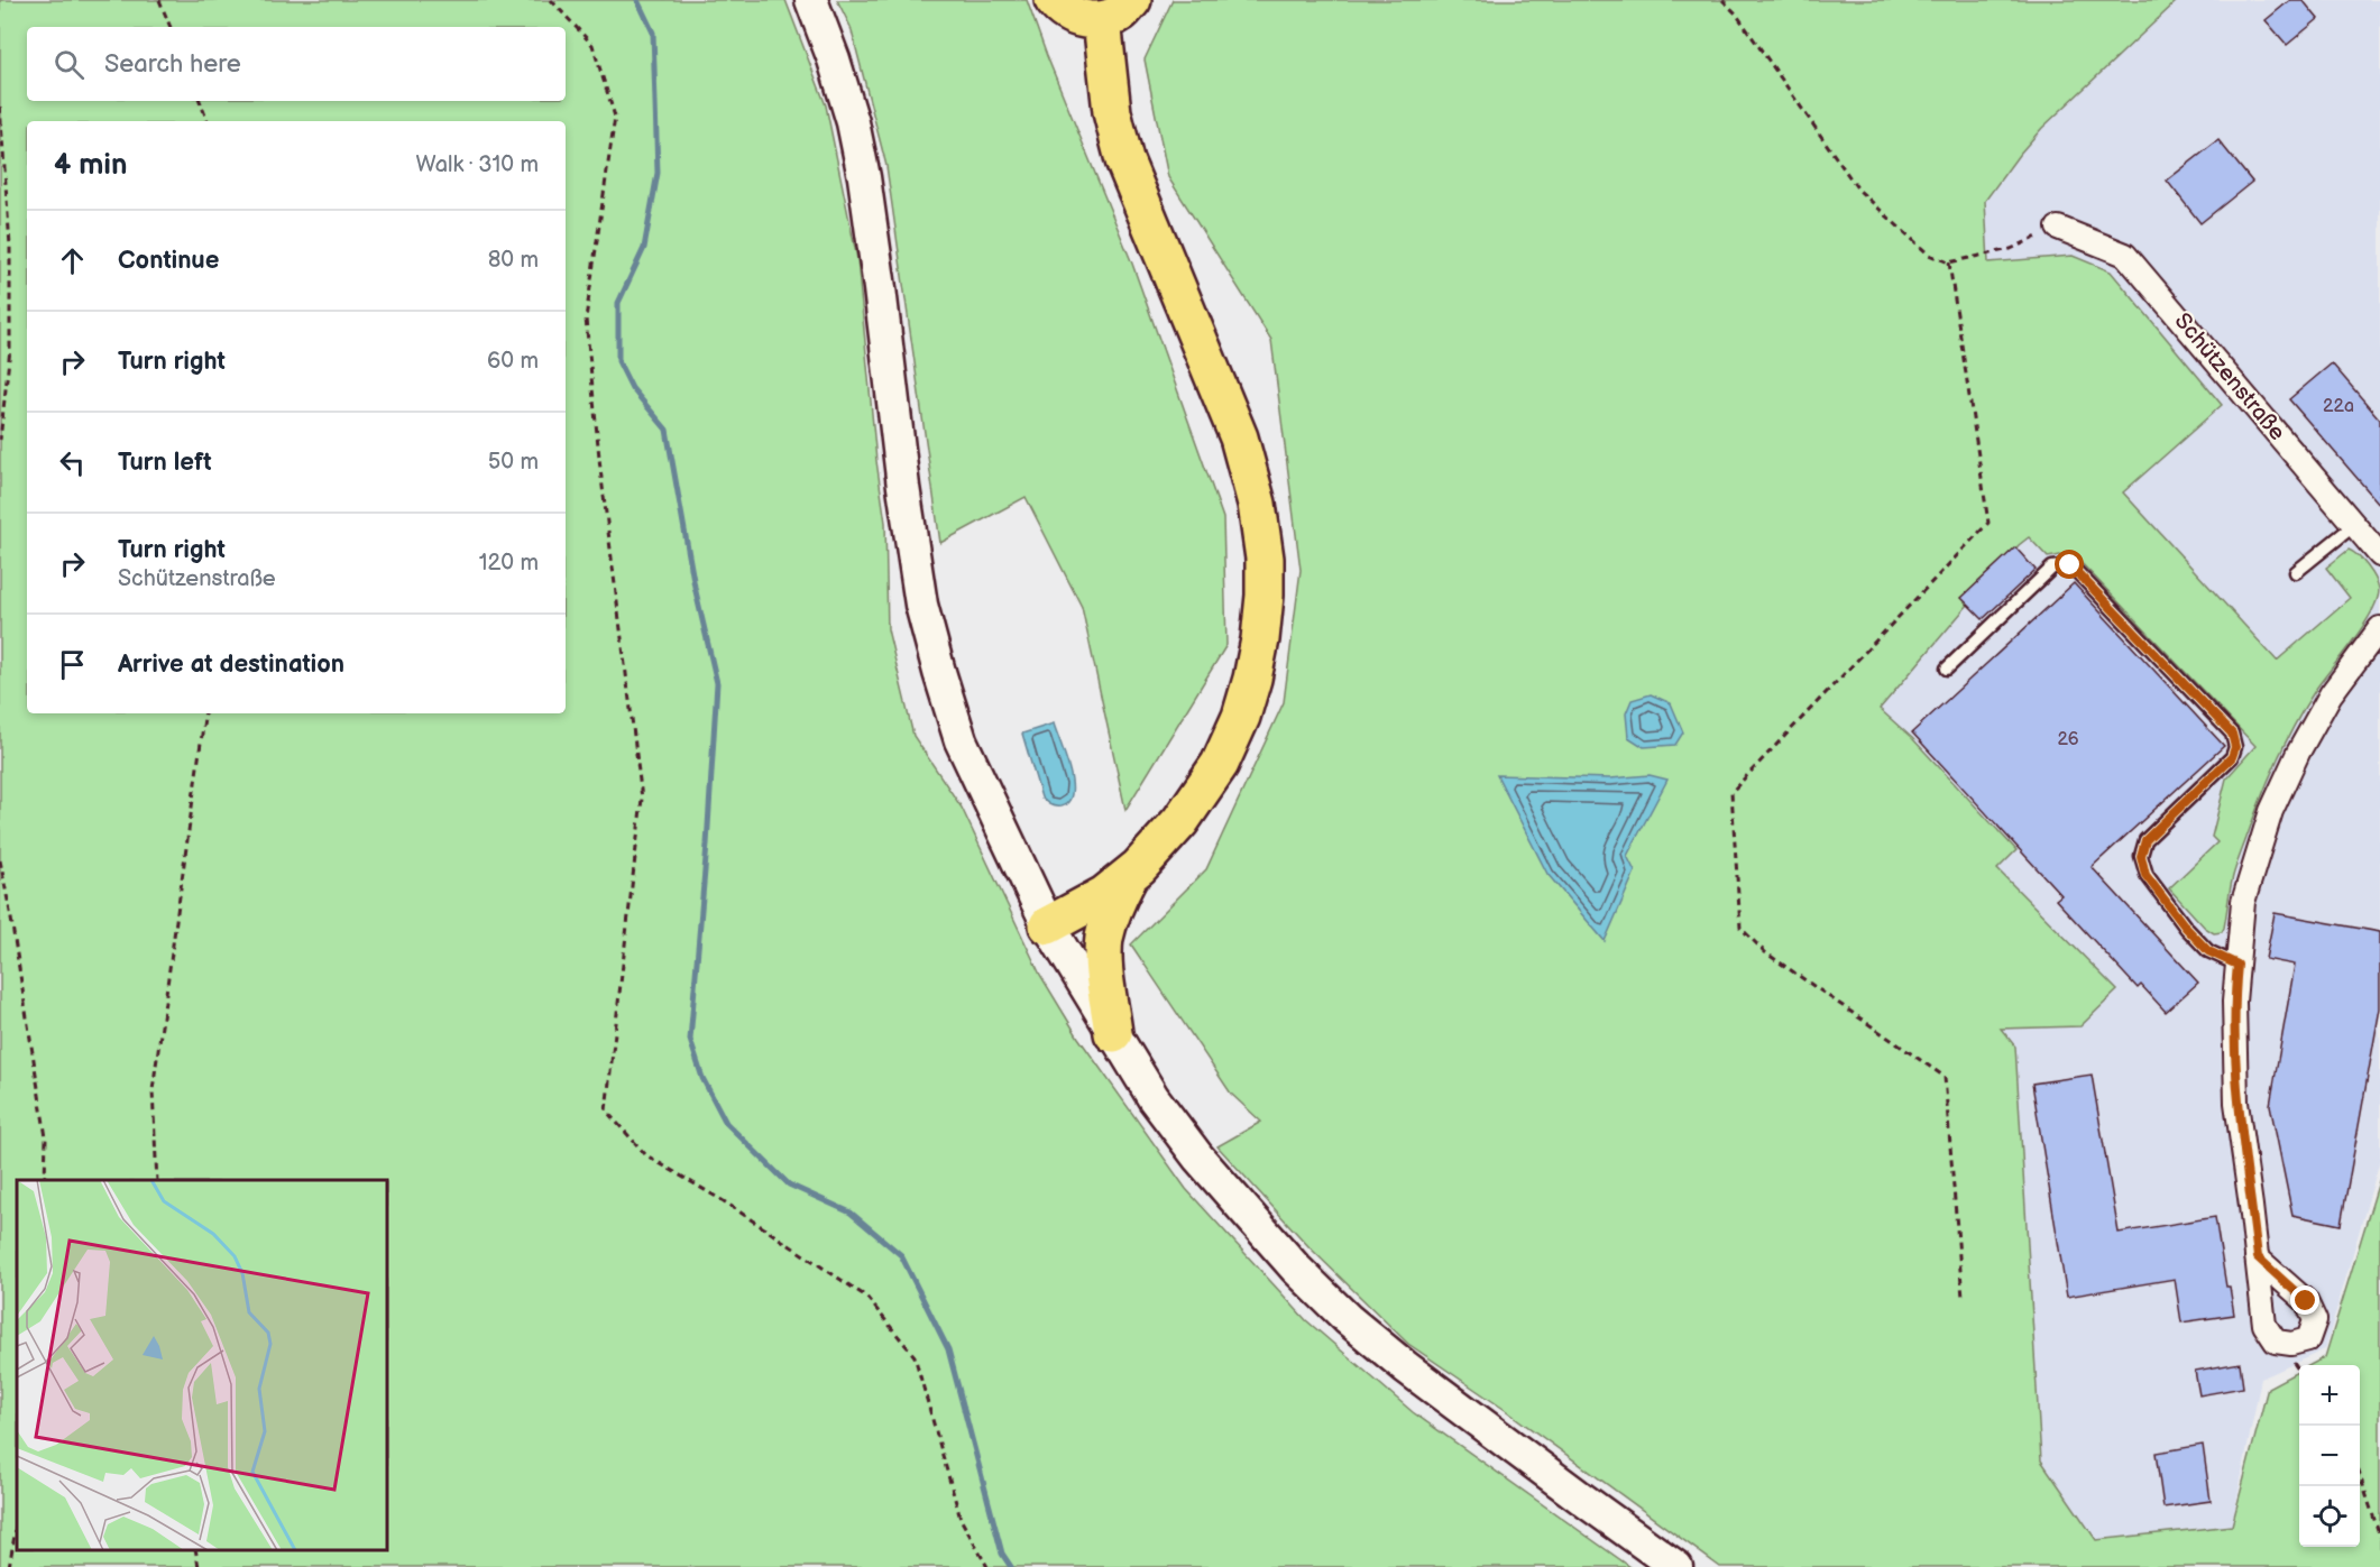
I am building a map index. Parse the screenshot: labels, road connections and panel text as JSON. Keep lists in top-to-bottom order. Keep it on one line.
{"streets":{"street":["Schützenstraße"]},"house_numbers":["22a","26"],"page":{"search":"Search here","heading":["4 min","Walk · 310 m"],"list":[["Continue","80 m"],["Turn right","60 m"],["Turn left","50 m"],["Turn right","Schützenstraße","120 m"],"Arrive at destination"],"map_buttons":["+","−"]}}
